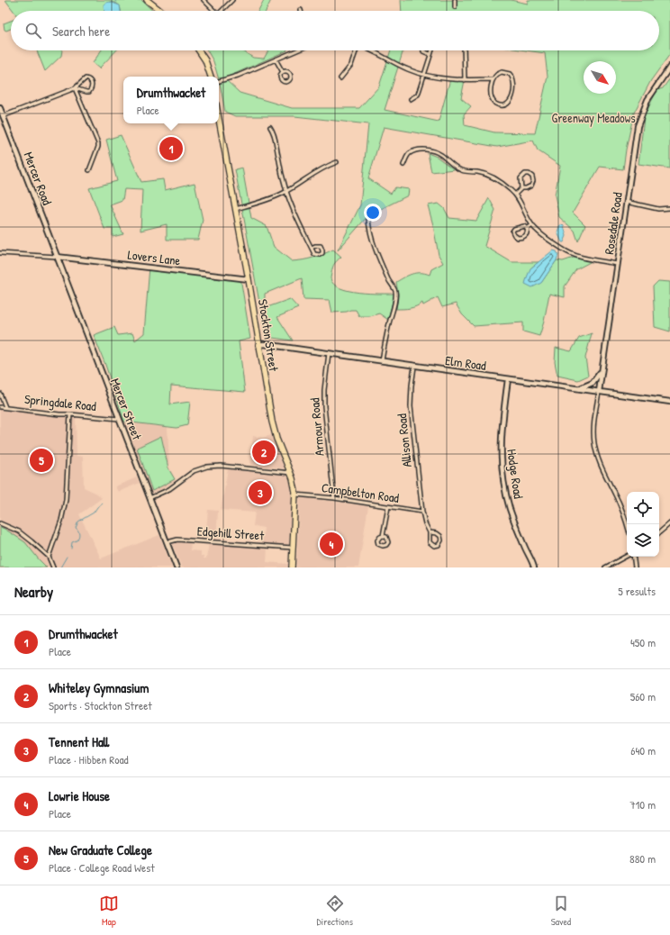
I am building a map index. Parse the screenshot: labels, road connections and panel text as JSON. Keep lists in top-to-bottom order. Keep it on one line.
{"streets":{"highway":["Stockton Street"],"street":["Mercer Road","Rosedale Road","Lovers Lane","Elm Road","Springdale Road","Mercer Street","Armour Road","Allison Road","Hodge Road","Campbelton Road","Edgehill Street"]},"crossings":[["Mercer Road","Lovers Lane"],["Mercer Road","Mercer Street"],["Rosedale Road","Elm Road"],["Lovers Lane","Stockton Street"],["Lovers Lane","Mercer Street"],["Stockton Street","Elm Road"],["Stockton Street","Campbelton Road"],["Stockton Street","Edgehill Street"],["Elm Road","Armour Road"],["Elm Road","Allison Road"],["Elm Road","Hodge Road"],["Springdale Road","Mercer Street"],["Mercer Street","Edgehill Street"],["Armour Road","Campbelton Road"],["Allison Road","Campbelton Road"]],"parks":["Greenway Meadows"],"north":"bottom right","page":{"search":"Search here","popup":["Drumthwacket","Place"],"pins":["1","2","5","3","4"],"heading":["Nearby","5 results"],"list":[{"mark":"1","name":"Drumthwacket","note":"Place","value":"450 m"},{"mark":"2","name":"Whiteley Gymnasium","note":"Sports · Stockton Street","value":"560 m"},{"mark":"3","name":"Tennent Hall","note":"Place · Hibben Road","value":"640 m"},{"mark":"4","name":"Lowrie House","note":"Place","value":"710 m"},{"mark":"5","name":"New Graduate College","note":"Place · College Road West","value":"880 m"}],"nav":["Map","Directions","Saved"]}}
